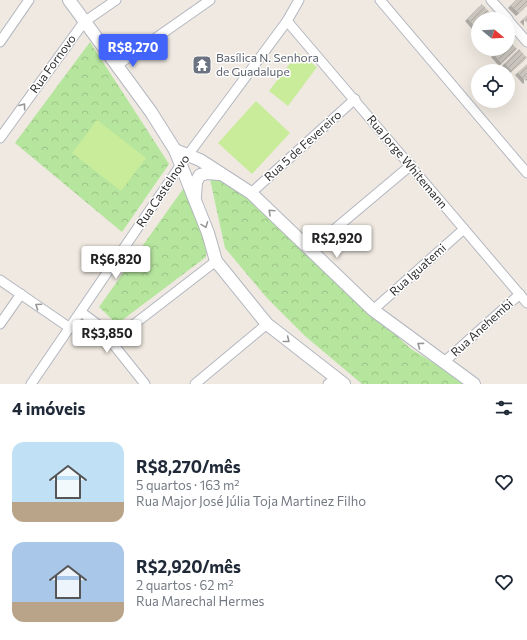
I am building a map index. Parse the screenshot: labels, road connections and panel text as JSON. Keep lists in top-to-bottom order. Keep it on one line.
{"streets":{"street":["Rua Fornovo","Rua 5 de Fevereiro","Rua Jorge Whitemann","Rua Castelnovo","Rua Iguatemi","Rua Anehembi"]},"crossings":[["Rua 5 de Fevereiro","Rua Jorge Whitemann"],["Rua Jorge Whitemann","Rua Castelnovo"],["Rua Jorge Whitemann","Rua Iguatemi"],["Rua Jorge Whitemann","Rua Anehembi"]],"places":{"temple":["Basílica N. Senhora de Guadalupe"]},"north":"right","page":{"price":["R$8,270","R$2,920","R$6,820","R$3,850"],"heading":"4 imóveis","list":[{"name":"R$8,270/mês","note":"5 quartos · 163 m² · Rua Major José Júlia Toja Martinez Filho"},{"name":"R$2,920/mês","note":"2 quartos · 62 m² · Rua Marechal Hermes"}]}}
